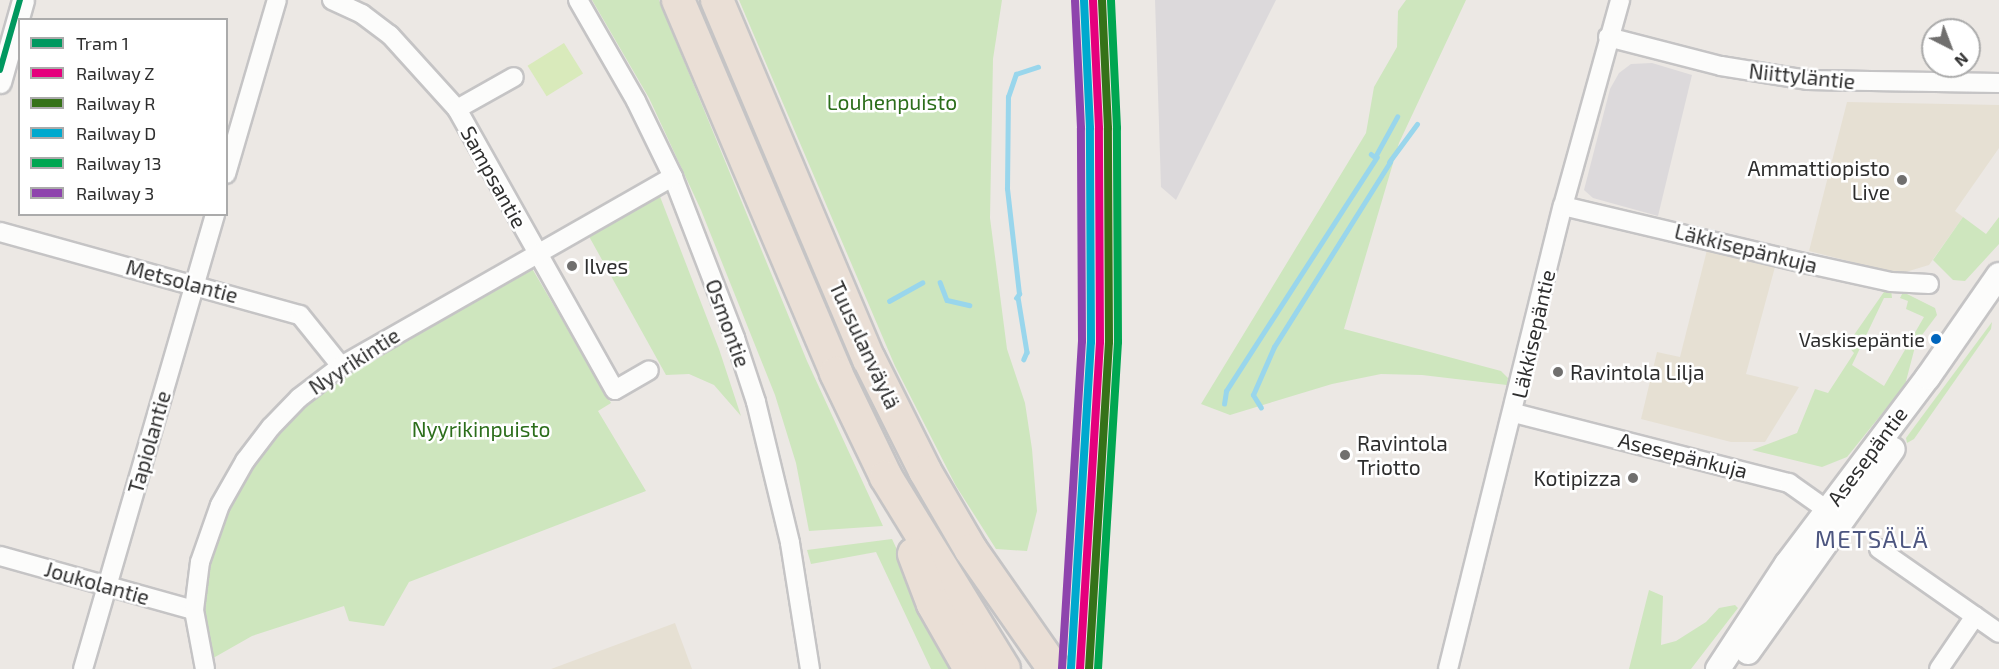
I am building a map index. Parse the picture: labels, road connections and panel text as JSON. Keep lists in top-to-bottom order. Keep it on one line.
{"streets":{"highway":["Tuusulanväylä"],"main road":["Asesepäntie"],"street":["Niittyläntie","Sampsantie","Läkkisepänkuja","Metsolantie","Osmontie","Läkkisepäntie","Nyyrikintie","Tapiolantie","Asesepänkuja","Joukolantie"]},"crossings":[["Niittyläntie","Läkkisepäntie"],["Sampsantie","Nyyrikintie"],["Läkkisepänkuja","Läkkisepäntie"],["Metsolantie","Nyyrikintie"],["Metsolantie","Tapiolantie"],["Osmontie","Nyyrikintie"],["Läkkisepäntie","Asesepänkuja"],["Nyyrikintie","Joukolantie"],["Tapiolantie","Joukolantie"],["Asesepänkuja","Asesepäntie"]],"districts":["METSÄLÄ"],"parks":["Louhenpuisto","Nyyrikinpuisto"],"places":["Ammattiopisto Live","Ilves","Vaskisepäntie","Ravintola Lilja","Ravintola Triotto","Kotipizza"],"lines":["tram line 1","rail line Z","rail line R","rail line D","rail line 13","rail line 3"],"legend":["Tram 1","Railway Z","Railway R","Railway D","Railway 13","Railway 3"],"north":"bottom right"}
